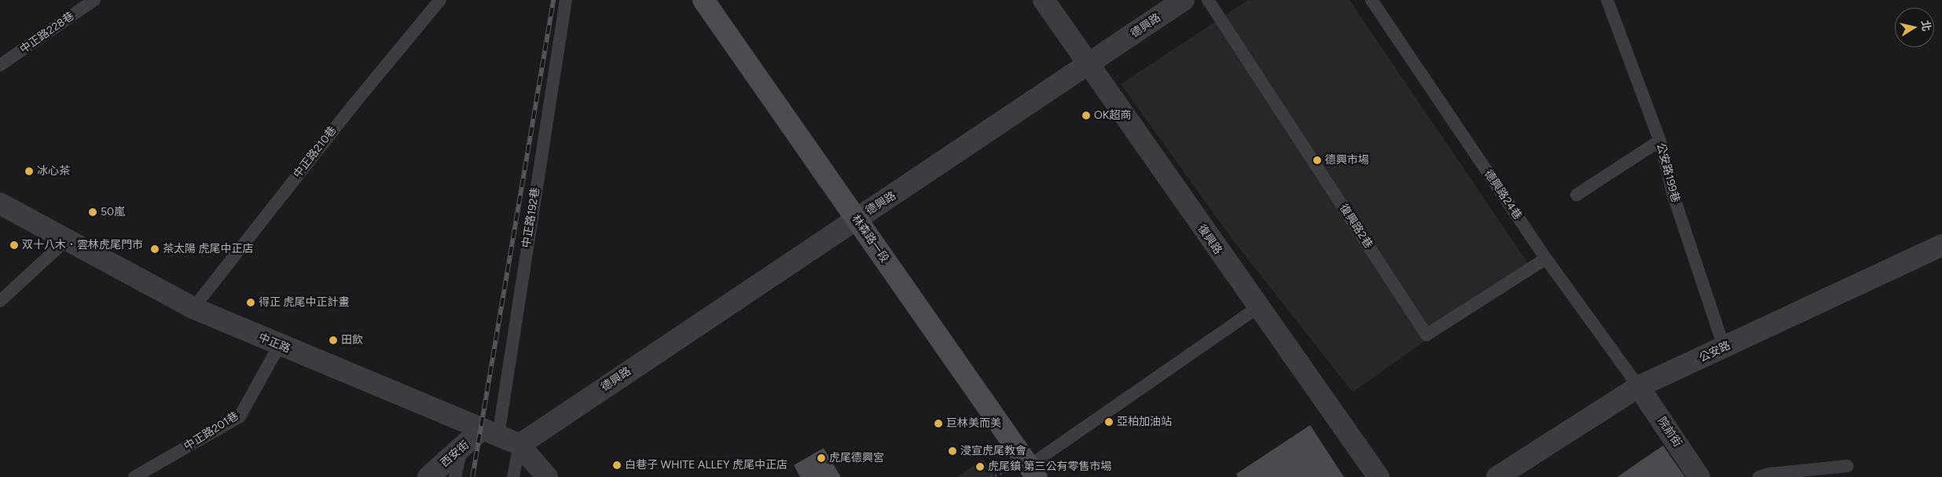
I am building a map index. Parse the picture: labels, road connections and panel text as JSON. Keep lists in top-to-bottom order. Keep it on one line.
{"streets":{"main road":["林森路一段"],"street":["德興路","復興路","中正路","公安路","院前街","西安街"],"lane":["中正路228巷","中正路210巷","公安路199巷","德興路24巷","中正路192巷","復興路2巷","中正路201巷"]},"crossings":[["德興路","林森路一段"],["德興路","復興路"],["德興路","中正路"],["中正路210巷","中正路"],["公安路199巷","公安路"],["德興路24巷","復興路2巷"],["德興路24巷","公安路"],["德興路24巷","院前街"],["中正路192巷","中正路"],["中正路192巷","西安街"],["中正路","中正路201巷"],["中正路","西安街"],["公安路","院前街"]],"places":["OK超商","德興市場","冰心茶","50嵐","双十八木．雲林虎尾門市","茶太陽 虎尾中正店","得正 虎尾中正計畫","田飲","亞柏加油站","巨林美而美","浸宣虎尾教會","虎尾德興宮","白巷子 WHITE ALLEY 虎尾中正店","虎尾鎮 第三公有零售市場"],"north":"right"}
